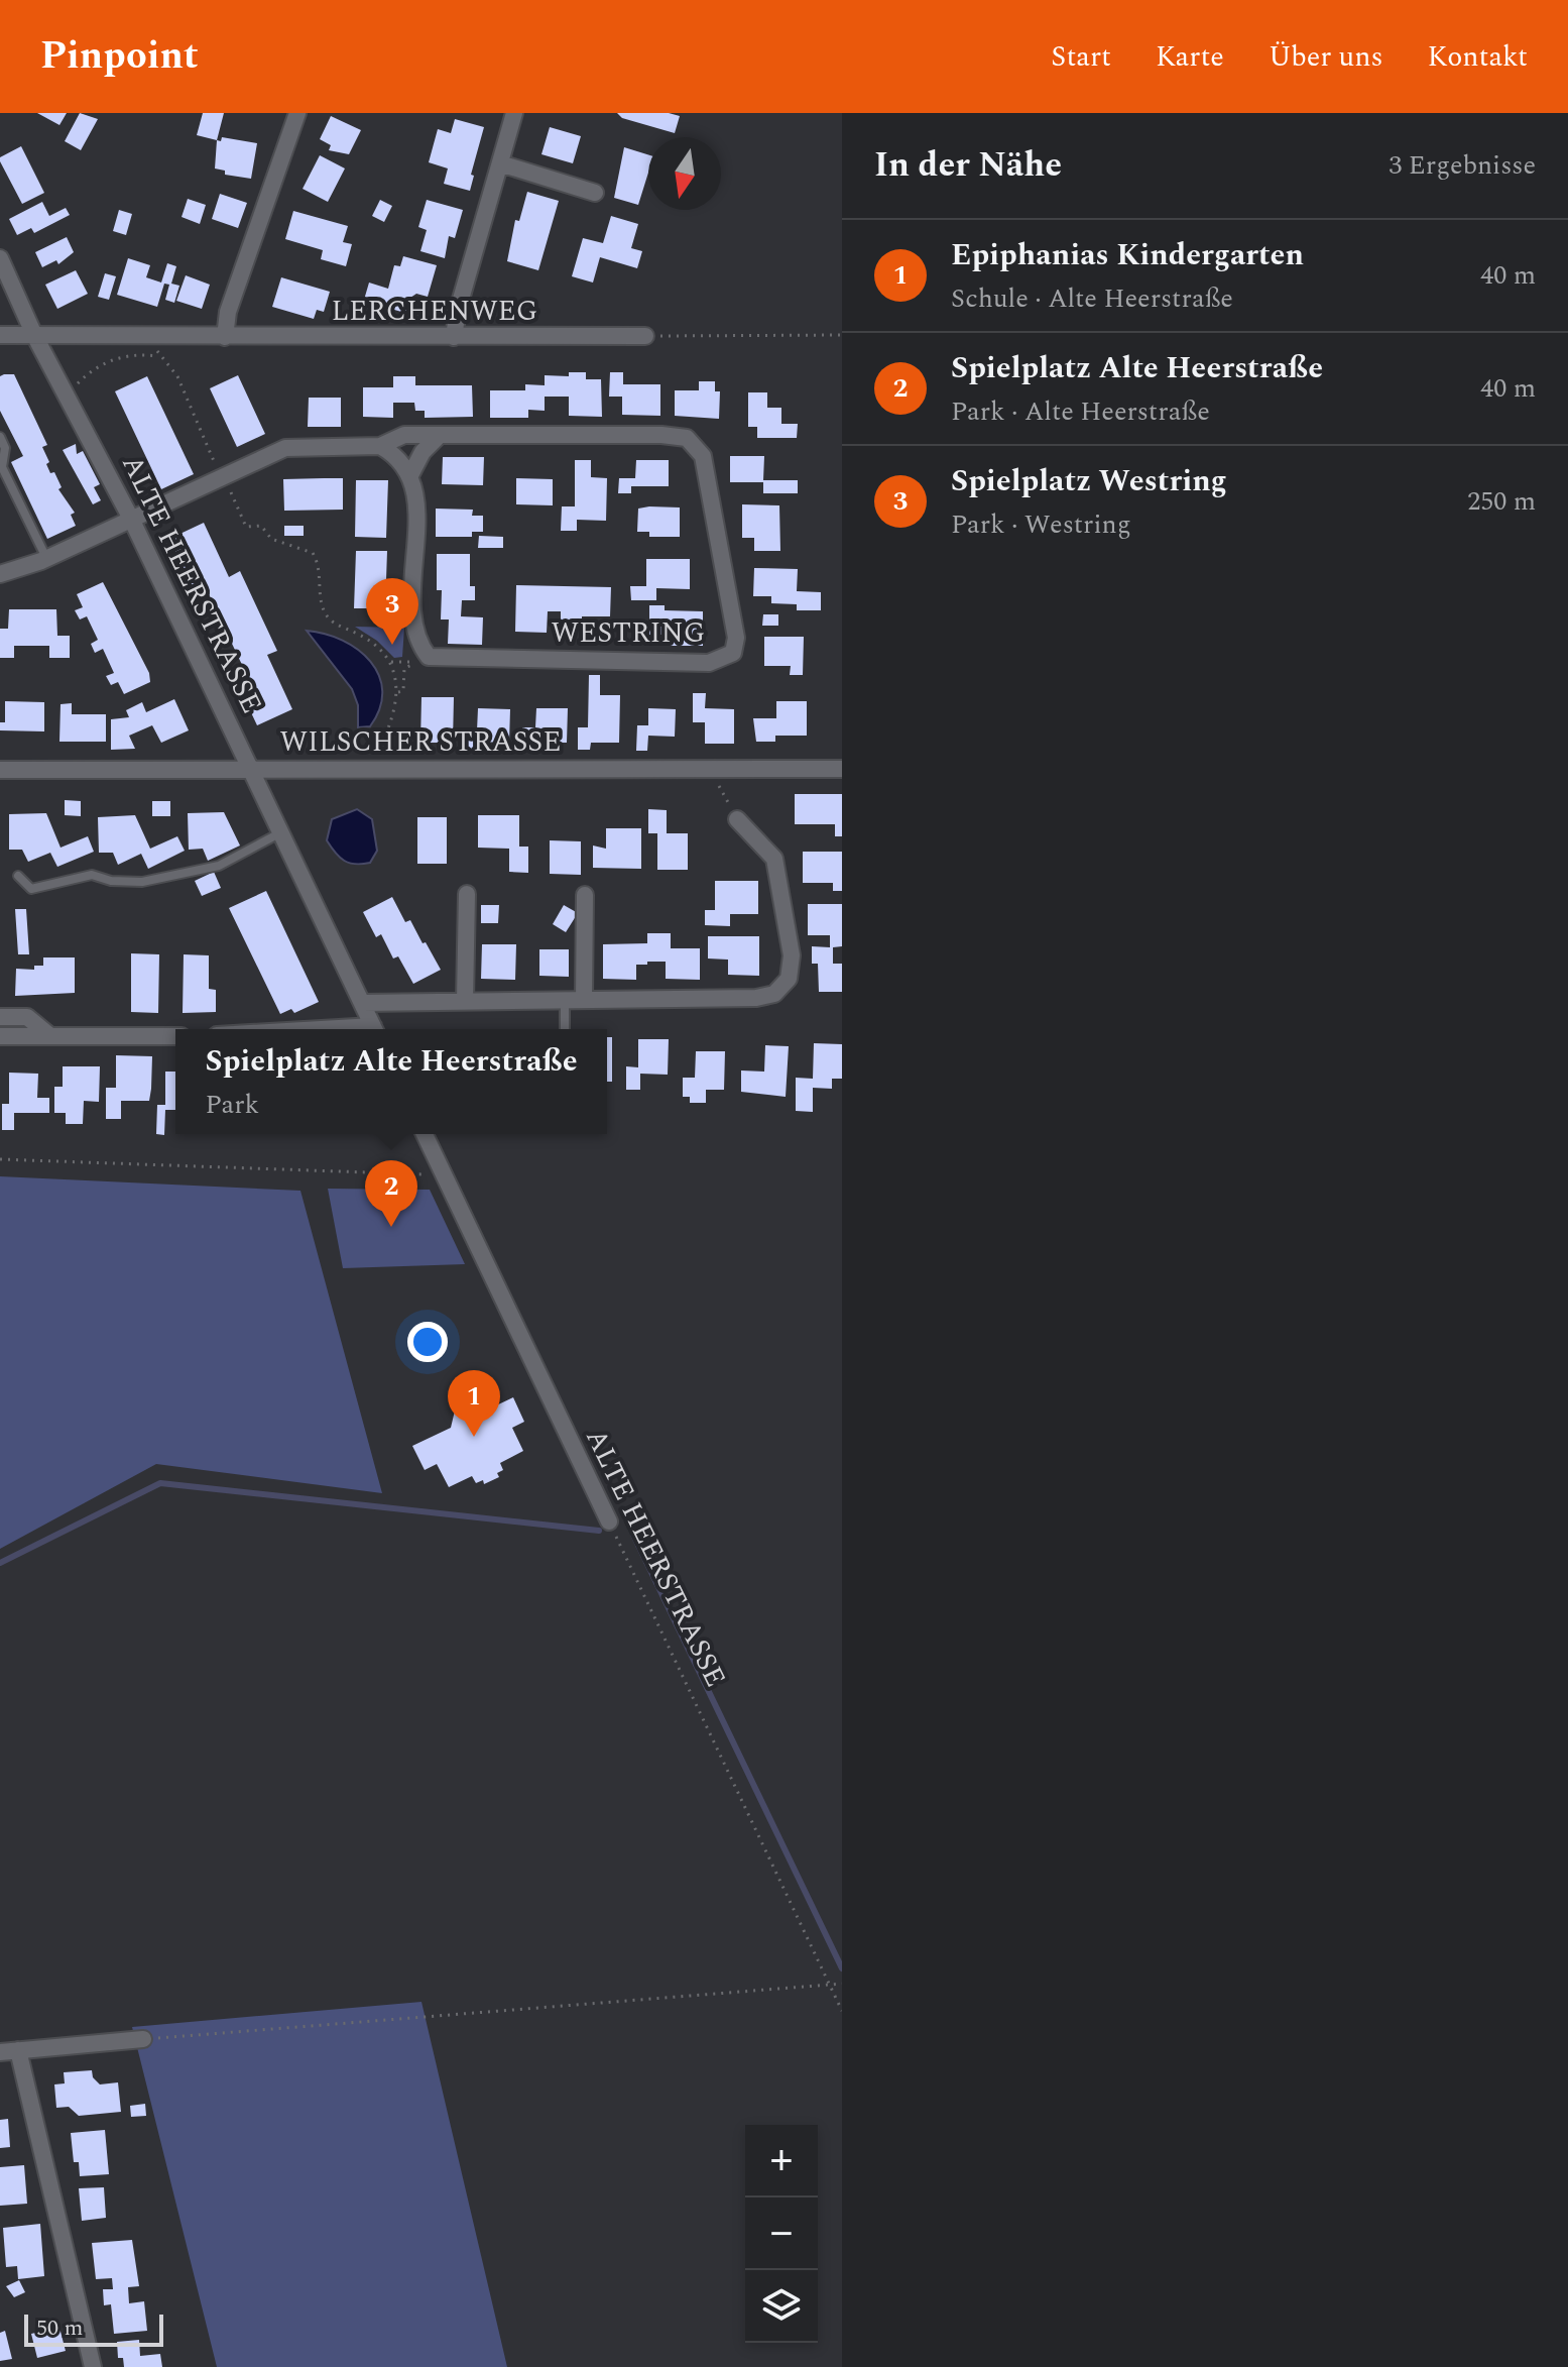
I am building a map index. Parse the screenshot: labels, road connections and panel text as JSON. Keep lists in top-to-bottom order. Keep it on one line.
{"streets":{"street":["LERCHENWEG","ALTE HEERSTRASSE","WESTRING","WILSCHER STRASSE"]},"crossings":[["LERCHENWEG","ALTE HEERSTRASSE"],["ALTE HEERSTRASSE","WESTRING"],["ALTE HEERSTRASSE","WILSCHER STRASSE"]],"scale_bar":"50 m","north":"bottom","page":{"header":"Pinpoint","nav":["Start","Karte","Über uns","Kontakt"],"heading":["In der Nähe","3 Ergebnisse"],"list":[{"mark":"1","name":"Epiphanias Kindergarten","note":"Schule · Alte Heerstraße","value":"40 m"},{"mark":"2","name":"Spielplatz Alte Heerstraße","note":"Park · Alte Heerstraße","value":"40 m"},{"mark":"3","name":"Spielplatz Westring","note":"Park · Westring","value":"250 m"}],"pins":["3","2","1"],"popup":["Spielplatz Alte Heerstraße","Park"],"map_buttons":["+","−"],"scale":"50 m"}}
